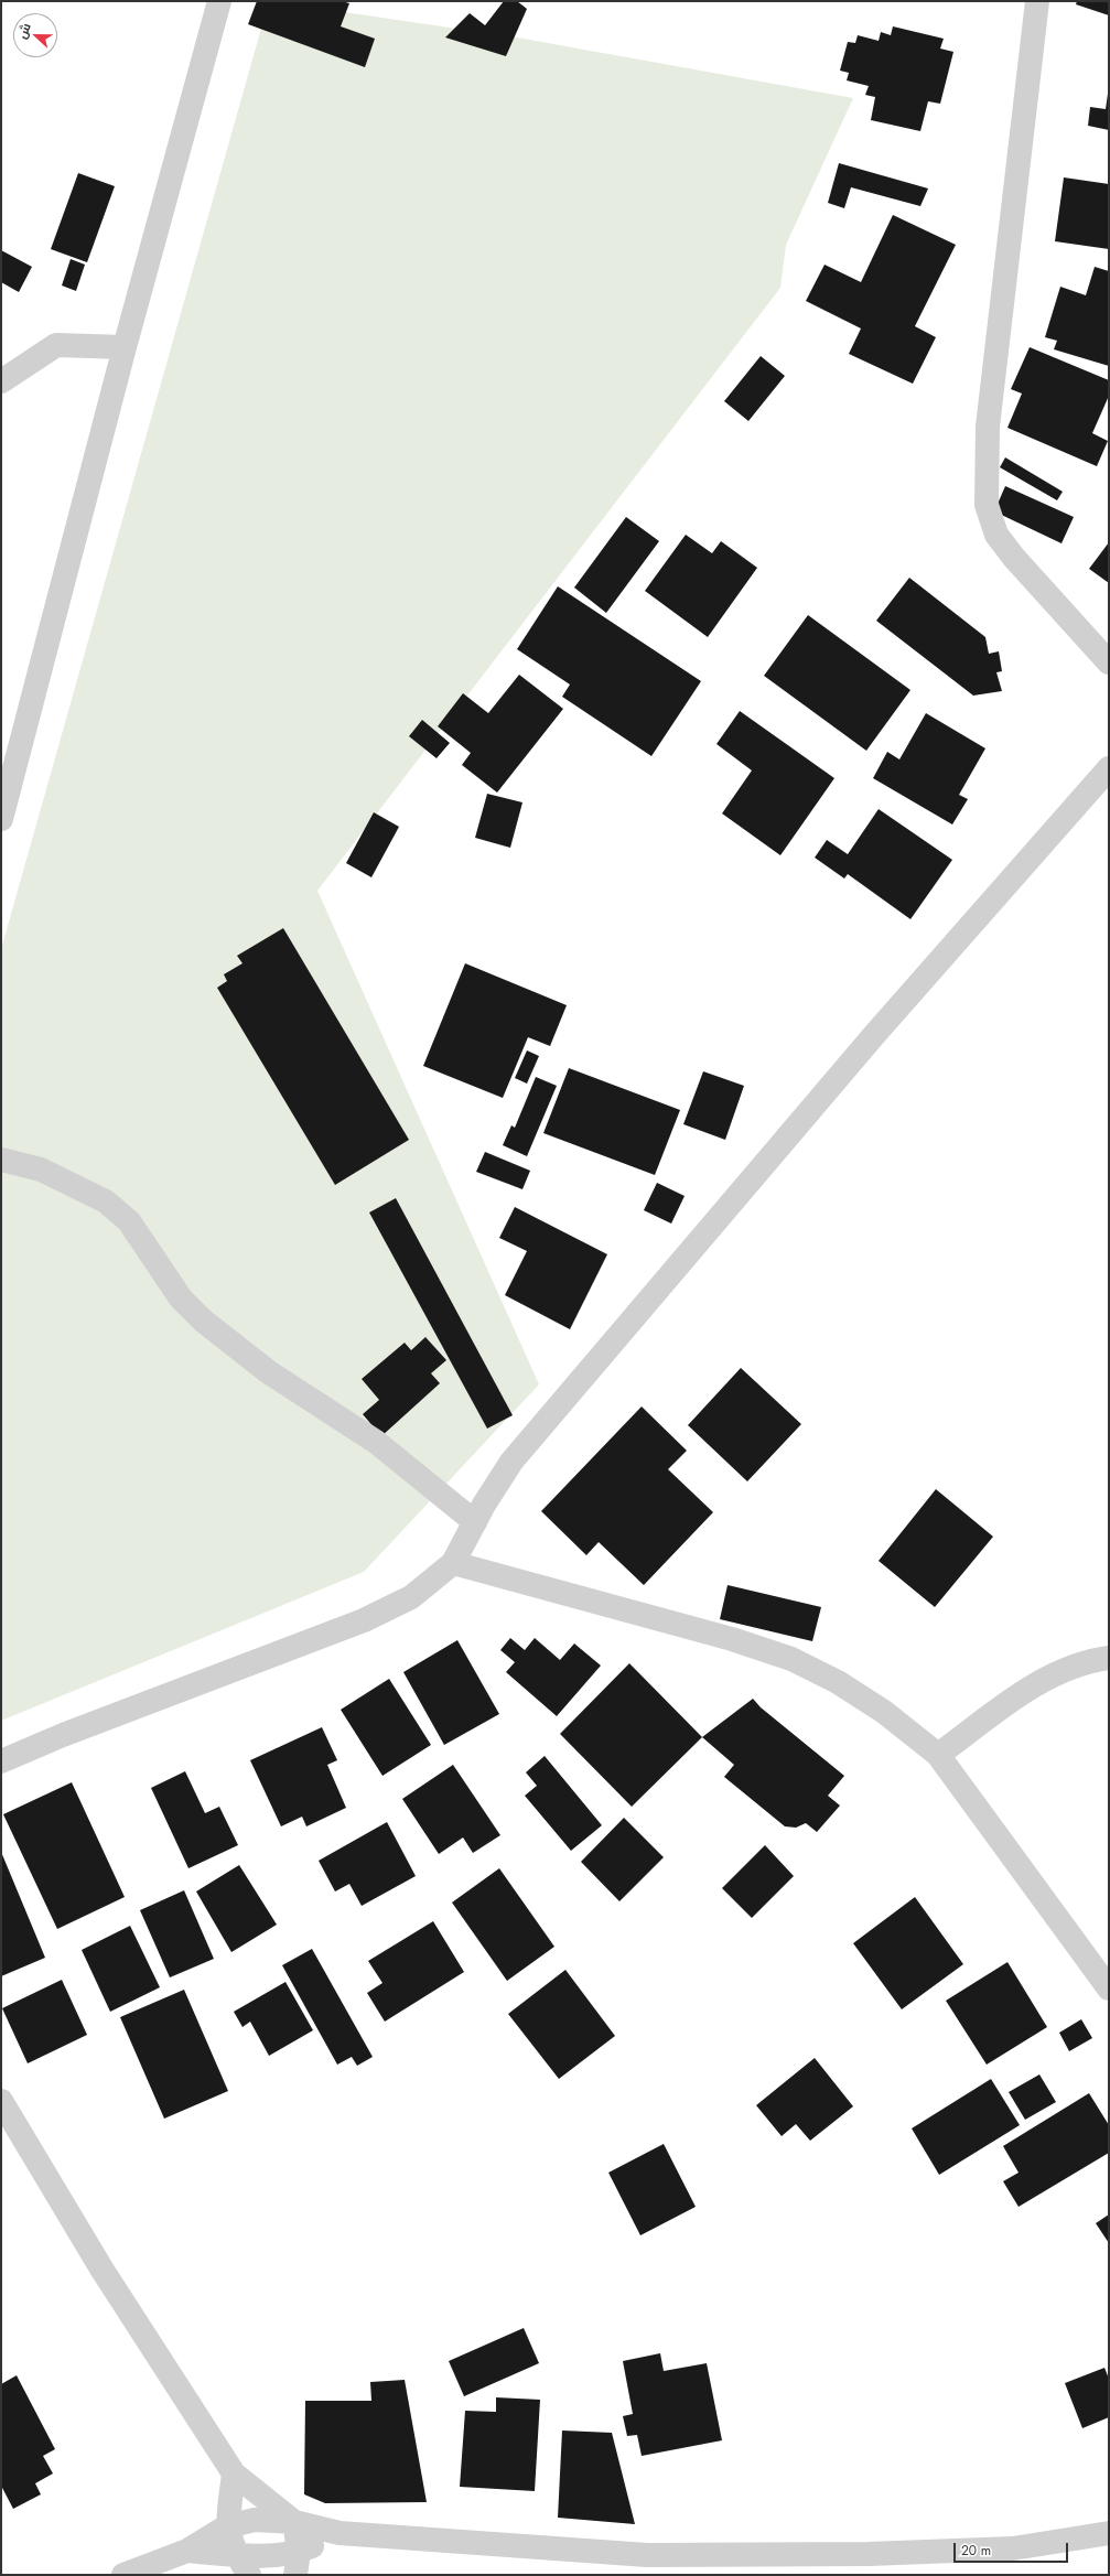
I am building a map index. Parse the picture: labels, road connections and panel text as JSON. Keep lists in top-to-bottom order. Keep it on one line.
{"scale_bar":"20 m","north":"left"}
